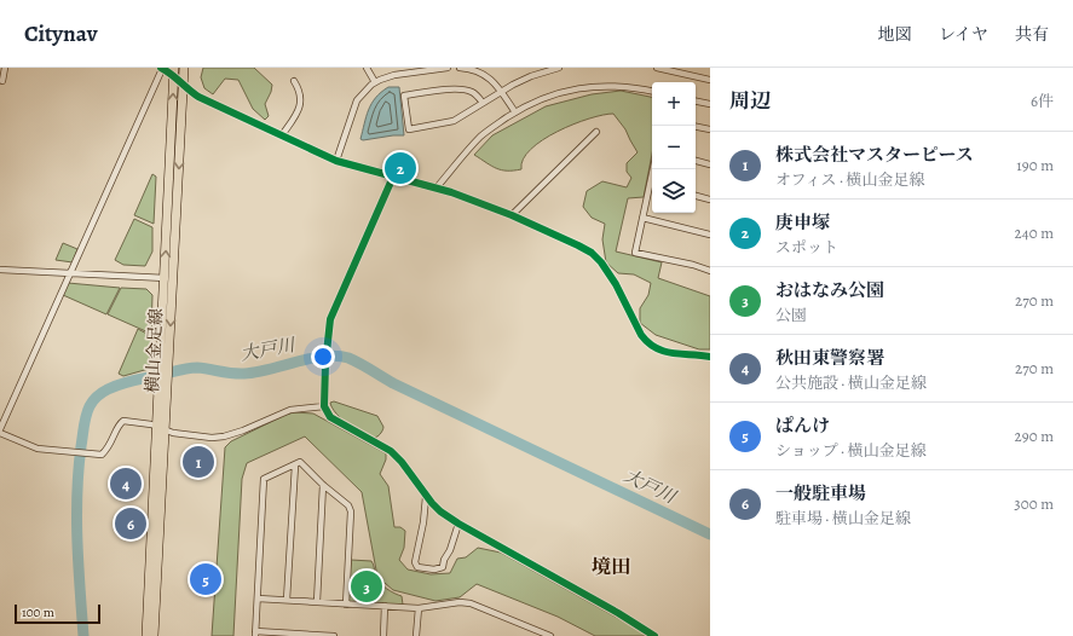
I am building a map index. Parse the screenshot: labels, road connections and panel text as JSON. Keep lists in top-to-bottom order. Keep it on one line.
{"streets":{"main road":["横山金足線"]},"districts":["境田"],"water":["大戸川"],"scale_bar":"100 m","page":{"header":"Citynav","nav":["地図","レイヤ","共有"],"heading":["周辺","6件"],"map_buttons":["+","−"],"list":[{"mark":"1","name":"株式会社マスターピース","note":"オフィス · 横山金足線","value":"190 m"},{"mark":"2","name":"庚申塚","note":"スポット","value":"240 m"},{"mark":"3","name":"おはなみ公園","note":"公園","value":"270 m"},{"mark":"4","name":"秋田東警察署","note":"公共施設 · 横山金足線","value":"270 m"},{"mark":"5","name":"ぱんけ","note":"ショップ · 横山金足線","value":"290 m"},{"mark":"6","name":"一般駐車場","note":"駐車場 · 横山金足線","value":"300 m"}],"pins":["2","1","4","6","5","3"],"scale":"100 m"}}
